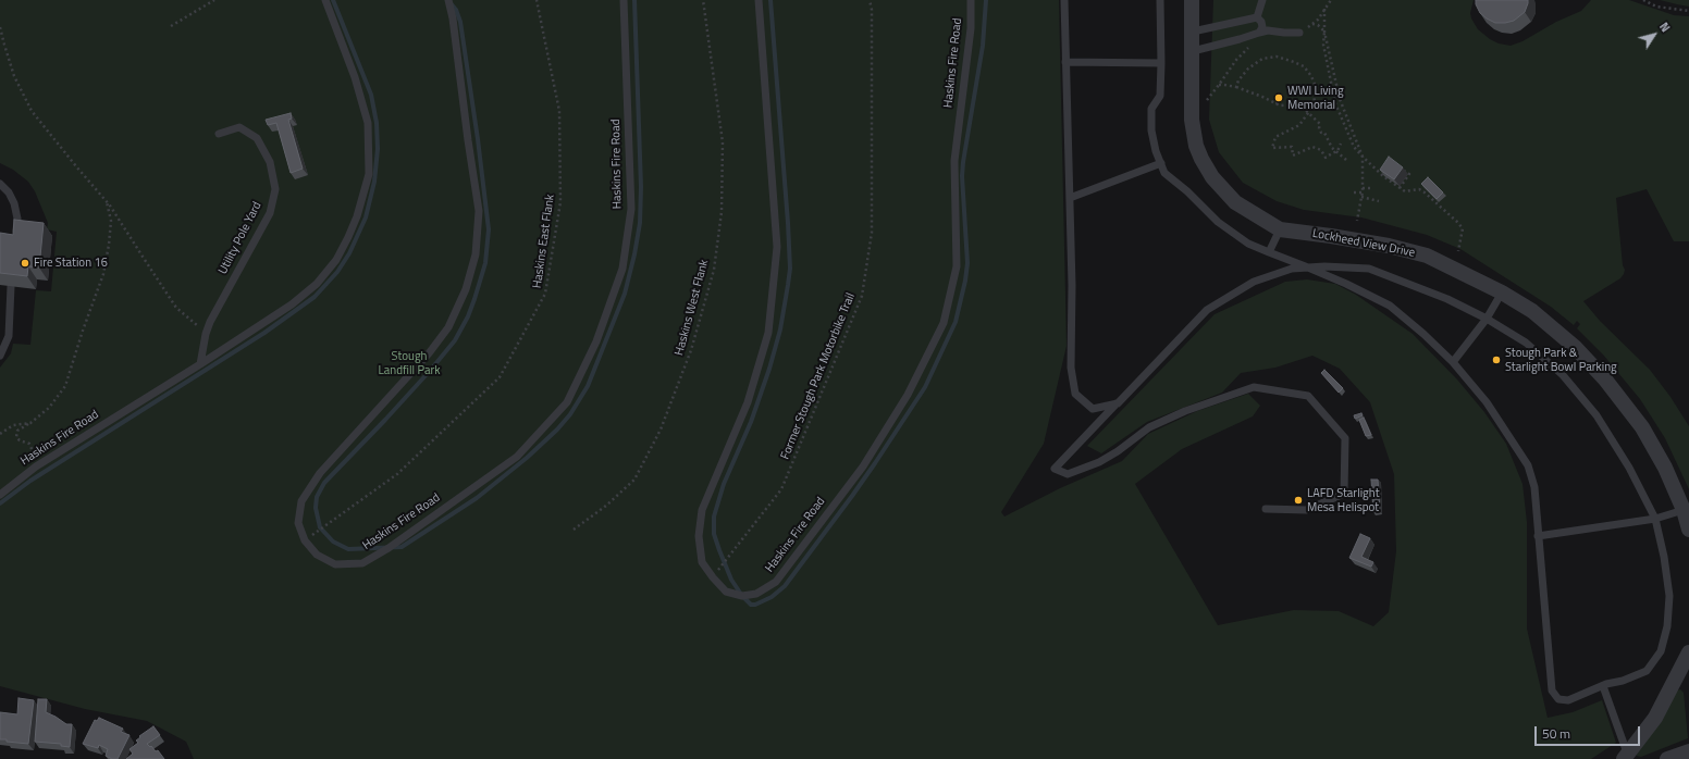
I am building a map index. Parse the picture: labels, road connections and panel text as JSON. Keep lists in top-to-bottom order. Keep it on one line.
{"streets":{"street":["Lockheed View Drive"],"lane":["Haskins Fire Road","Utility Pole Yard"],"path":["Haskins East Flank","Haskins West Flank","Former Stough Park Motorbike Trail"]},"crossings":[["Haskins Fire Road","Utility Pole Yard"],["Haskins Fire Road","Haskins East Flank"],["Haskins Fire Road","Former Stough Park Motorbike Trail"]],"parks":["Stough Landfill Park"],"places":["WWI Living Memorial","Fire Station 16","Stough Park & Starlight Bowl Parking","LAFD Starlight Mesa Helispot"],"scale_bar":"50 m","north":"top right"}
